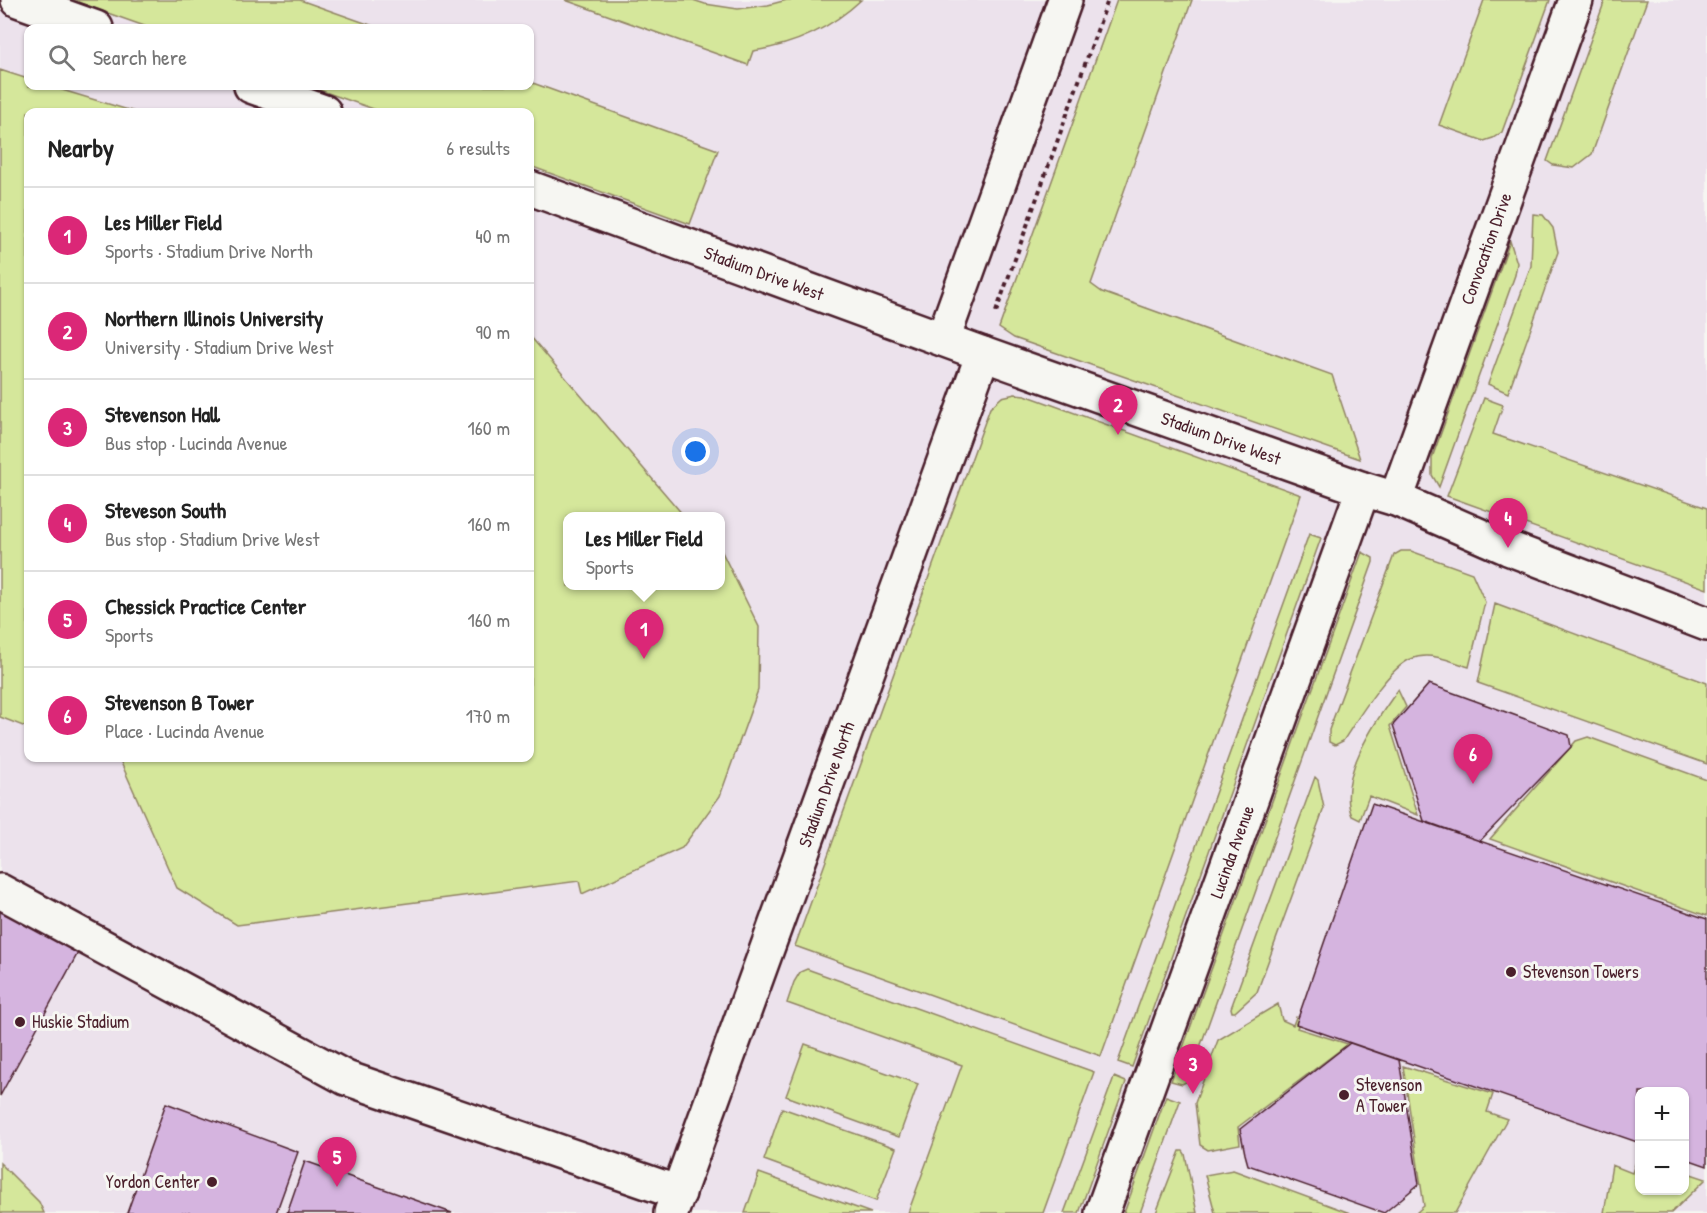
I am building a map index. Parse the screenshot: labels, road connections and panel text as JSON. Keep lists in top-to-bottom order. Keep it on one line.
{"streets":{"street":["Convocation Drive","Stadium Drive West","Stadium Drive North","Lucinda Avenue"]},"crossings":[["Convocation Drive","Stadium Drive West"],["Stadium Drive West","Stadium Drive North"],["Stadium Drive West","Lucinda Avenue"]],"places":["Stevenson Towers","Huskie Stadium","Stevenson A Tower","Yordon Center"],"page":{"search":"Search here","heading":["Nearby","6 results"],"list":[{"mark":"1","name":"Les Miller Field","note":"Sports · Stadium Drive North","value":"40 m"},{"mark":"2","name":"Northern Illinois University","note":"University · Stadium Drive West","value":"90 m"},{"mark":"3","name":"Stevenson Hall","note":"Bus stop · Lucinda Avenue","value":"160 m"},{"mark":"4","name":"Steveson South","note":"Bus stop · Stadium Drive West","value":"160 m"},{"mark":"5","name":"Chessick Practice Center","note":"Sports","value":"160 m"},{"mark":"6","name":"Stevenson B Tower","note":"Place · Lucinda Avenue","value":"170 m"}],"pins":["2","4","1","6","3","5"],"popup":["Les Miller Field","Sports"],"map_buttons":["+","−"]}}
